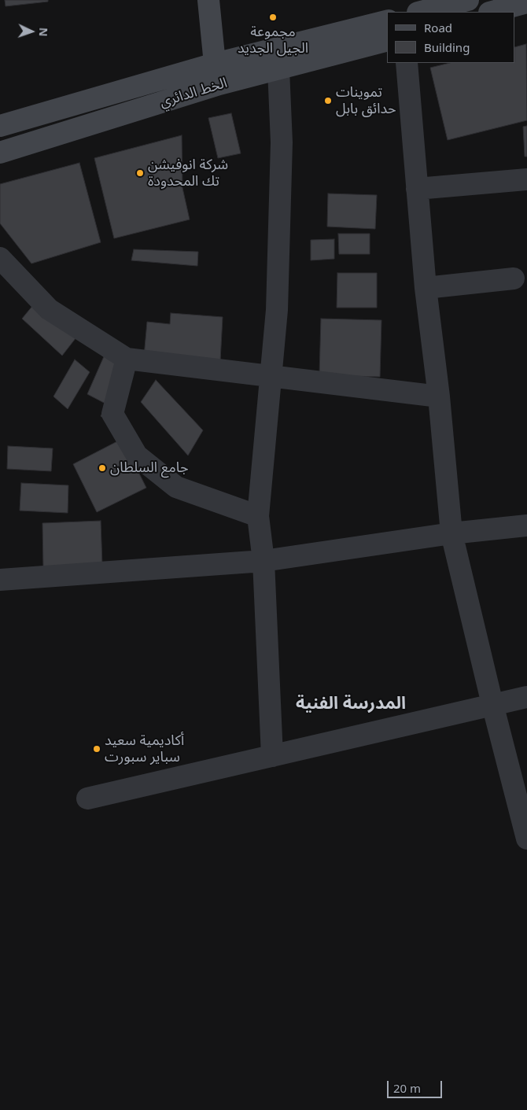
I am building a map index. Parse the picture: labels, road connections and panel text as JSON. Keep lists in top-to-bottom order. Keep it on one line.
{"streets":{"main road":["الخط الدائري"]},"districts":["المدرسة الفنية"],"places":["مجموعة الجيل الجديد","تموينات حدائق بابل","شركة انوفيشن تك المحدودة","جامع السلطان","أكاديمية سعيد سباير سبورت"],"legend":["Road","Building"],"scale_bar":"20 m","north":"right"}
